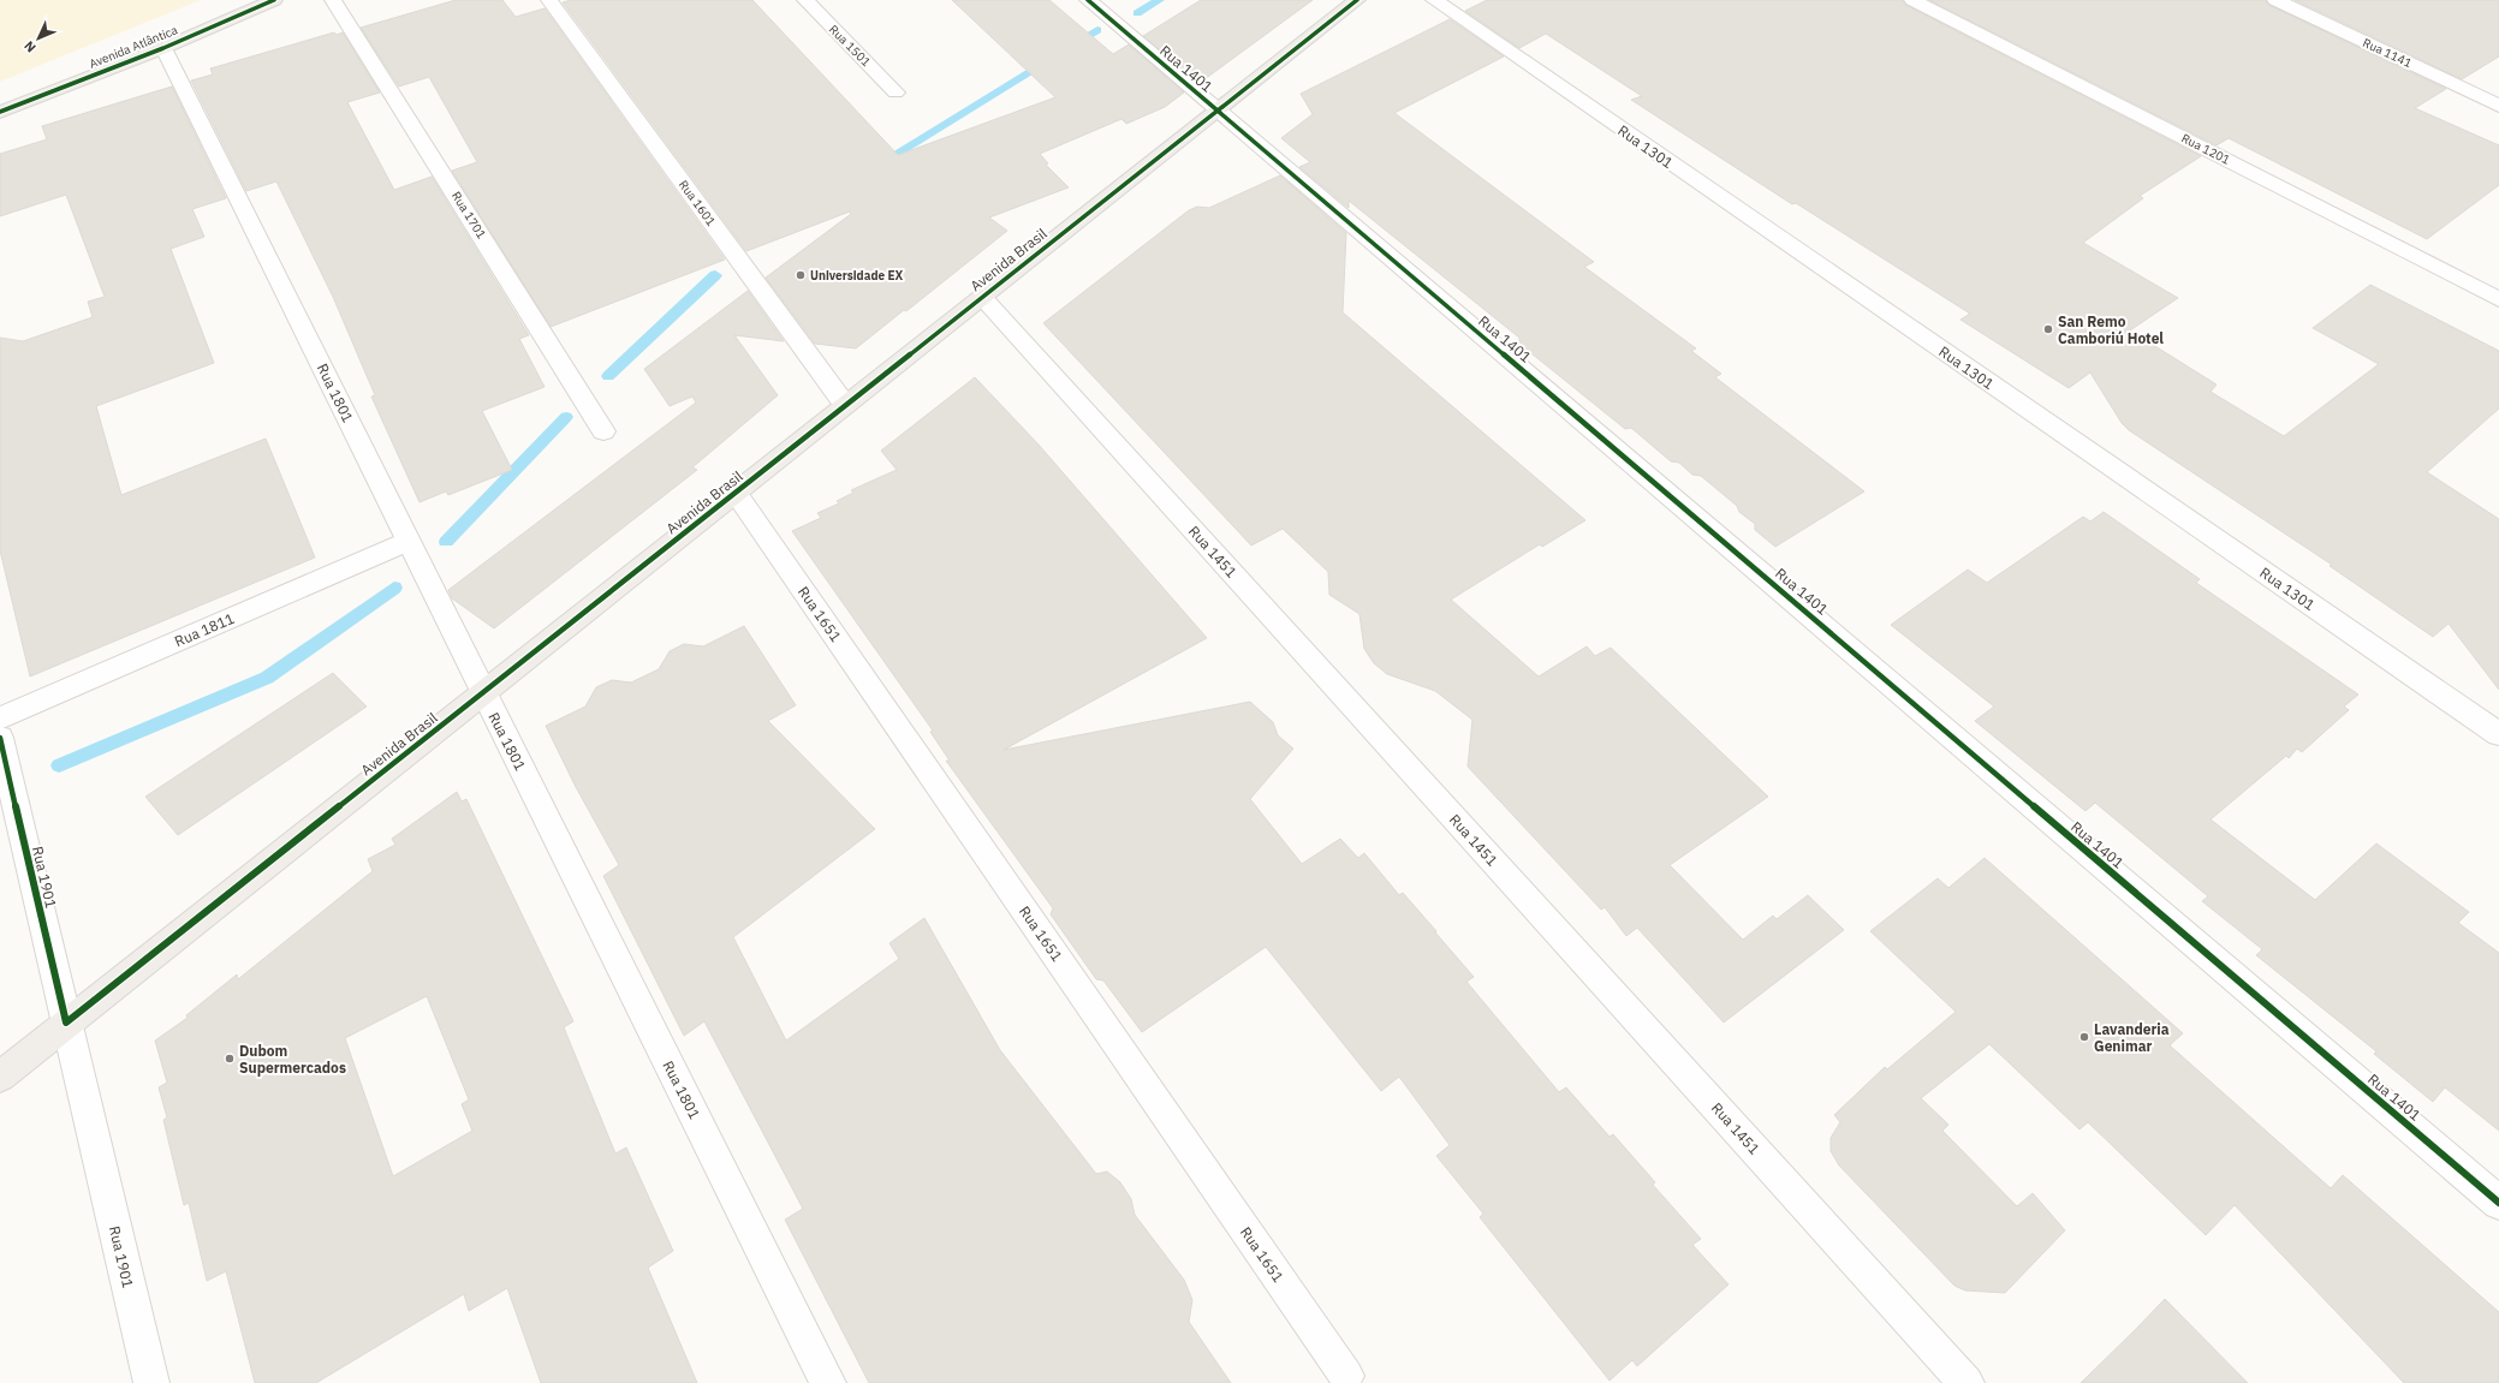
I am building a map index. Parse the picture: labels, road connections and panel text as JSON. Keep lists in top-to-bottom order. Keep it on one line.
{"streets":{"main road":["Avenida Atlântica","Avenida Brasil"],"street":["Rua 1501","Rua 1141","Rua 1401","Rua 1301","Rua 1201","Rua 1601","Rua 1701","Rua 1801","Rua 1451","Rua 1651","Rua 1811","Rua 1901"]},"crossings":[["Avenida Atlântica","Rua 1801"],["Rua 1401","Avenida Brasil"],["Rua 1601","Avenida Brasil"],["Avenida Brasil","Rua 1801"],["Avenida Brasil","Rua 1451"],["Avenida Brasil","Rua 1651"],["Avenida Brasil","Rua 1901"],["Rua 1801","Rua 1811"]],"places":["Universidade EX","San Remo Camboriú Hotel","Lavanderia Genimar","Dubom Supermercados"],"north":"bottom left"}
